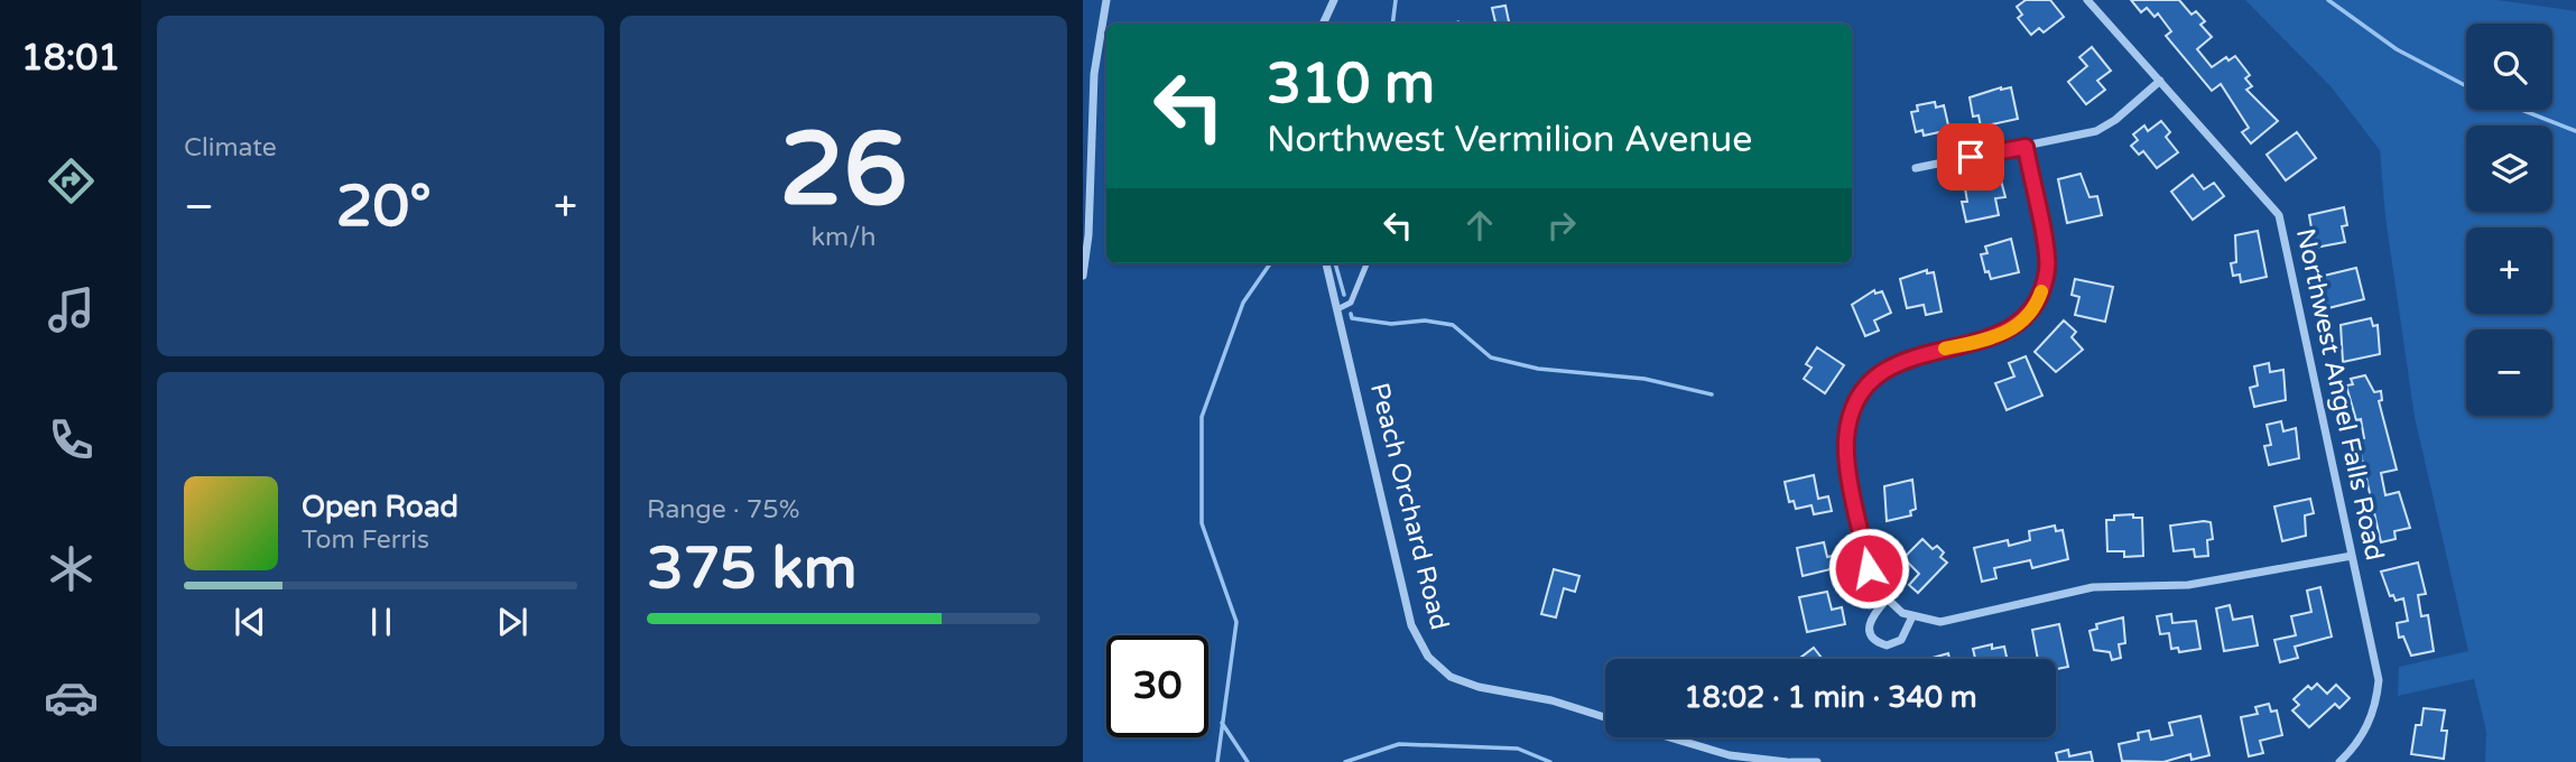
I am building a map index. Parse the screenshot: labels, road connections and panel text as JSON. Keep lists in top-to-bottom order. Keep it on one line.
{"streets":{"street":["Northwest Angel Falls Road","Peach Orchard Road"]},"page":{"tabs":"18:01","tile":["Climate",["26","km/h"],["Range · 75%","375 km"]],"map_buttons":["+","−"],"turn":["310 m","Northwest Vermilion Avenue"],"heat":["−","20°","+"],"song":["Open Road","Tom Ferris"],"limit":"30","trip":"18:02 · 1 min · 340 m"}}
